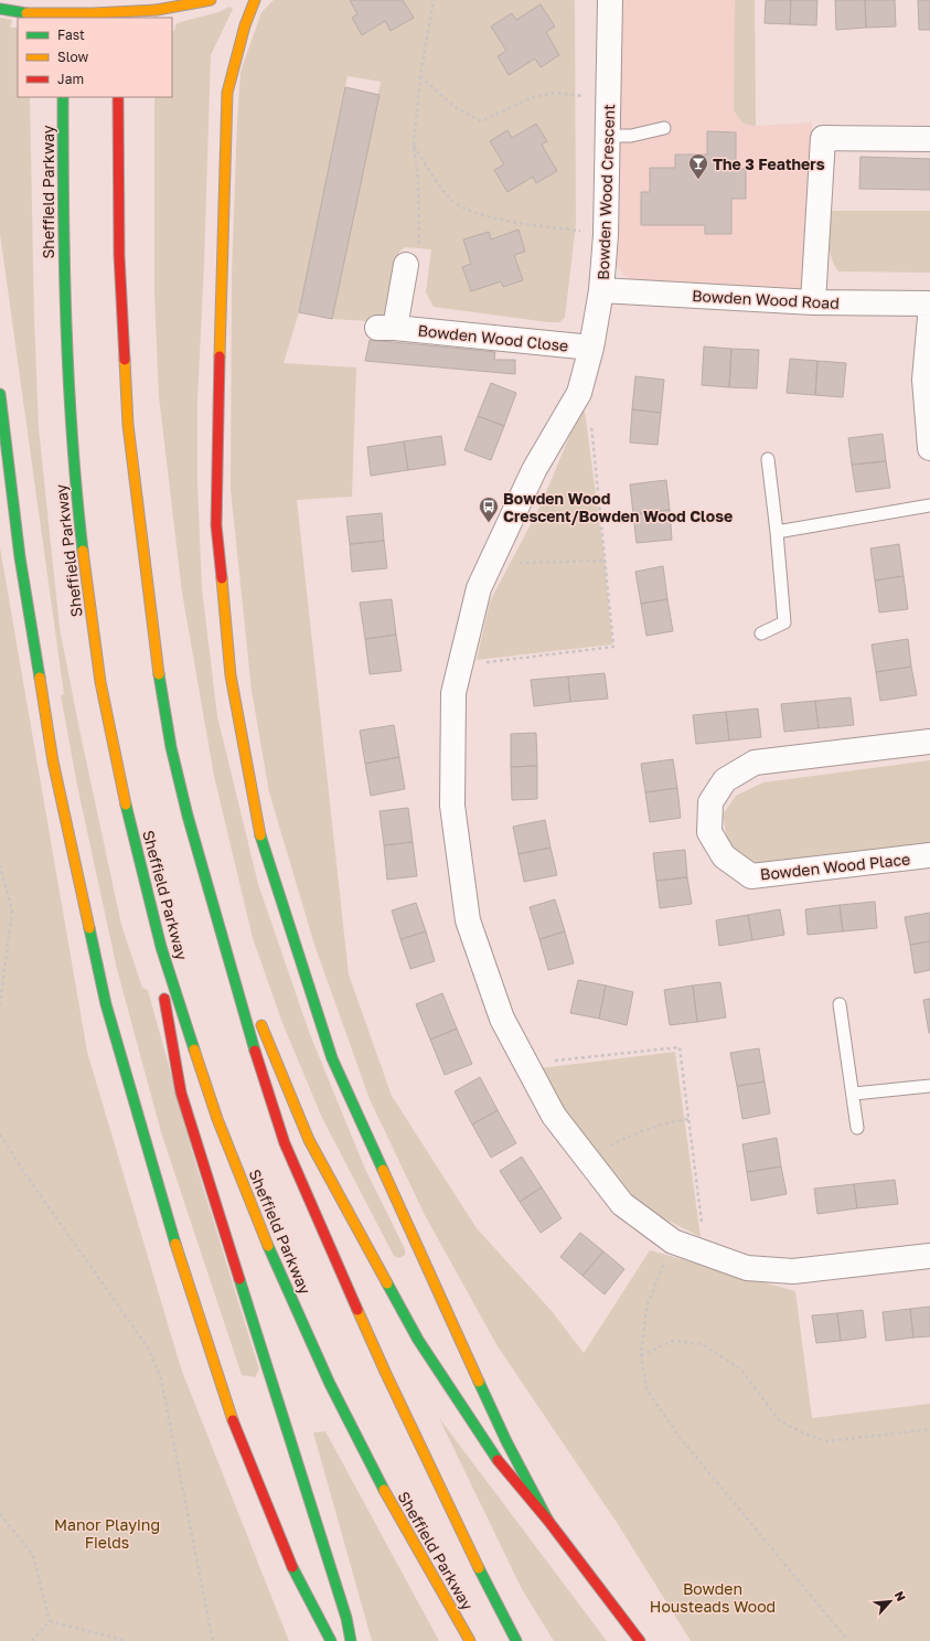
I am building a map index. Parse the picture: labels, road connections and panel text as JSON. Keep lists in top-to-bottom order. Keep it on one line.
{"streets":{"highway":["Sheffield Parkway"],"street":["Bowden Wood Crescent","Bowden Wood Road","Bowden Wood Close","Bowden Wood Place"]},"crossings":[["Bowden Wood Crescent","Bowden Wood Road"],["Bowden Wood Crescent","Bowden Wood Close"]],"parks":["Manor Playing Fields","Bowden Housteads Wood"],"places":{"bar":["The 3 Feathers"],"bus stop":["Bowden Wood Crescent/Bowden Wood Close"]},"legend":["Fast","Slow","Jam"],"north":"top right"}
